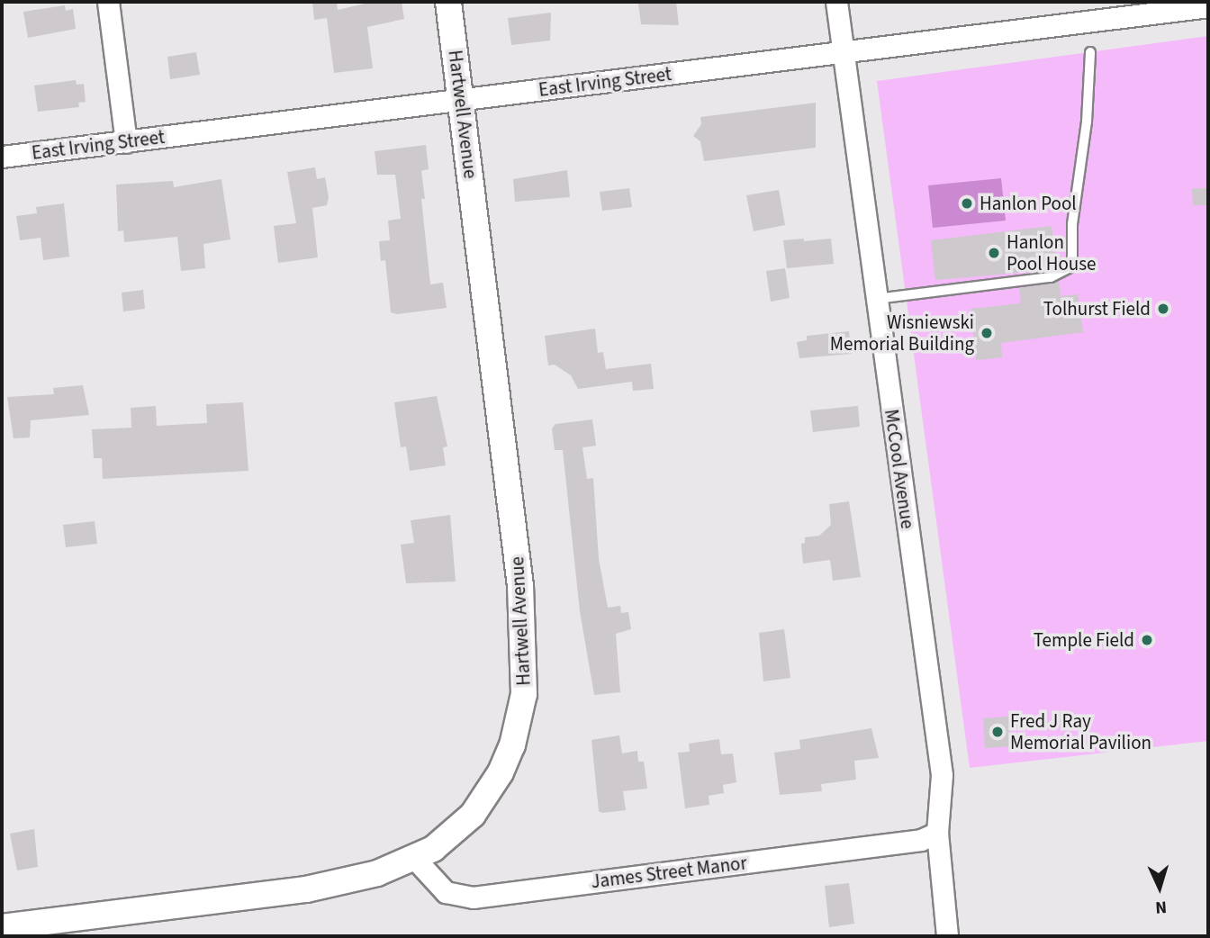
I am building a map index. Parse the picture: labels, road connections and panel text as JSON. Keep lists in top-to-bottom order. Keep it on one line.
{"streets":{"street":["East Irving Street","Hartwell Avenue","McCool Avenue","James Street Manor"]},"crossings":[["East Irving Street","Hartwell Avenue"],["East Irving Street","McCool Avenue"],["Hartwell Avenue","James Street Manor"],["McCool Avenue","James Street Manor"]],"places":["Hanlon Pool","Hanlon Pool House","Tolhurst Field","Wisniewski Memorial Building","Temple Field","Fred J Ray Memorial Pavilion"],"north":"bottom"}
